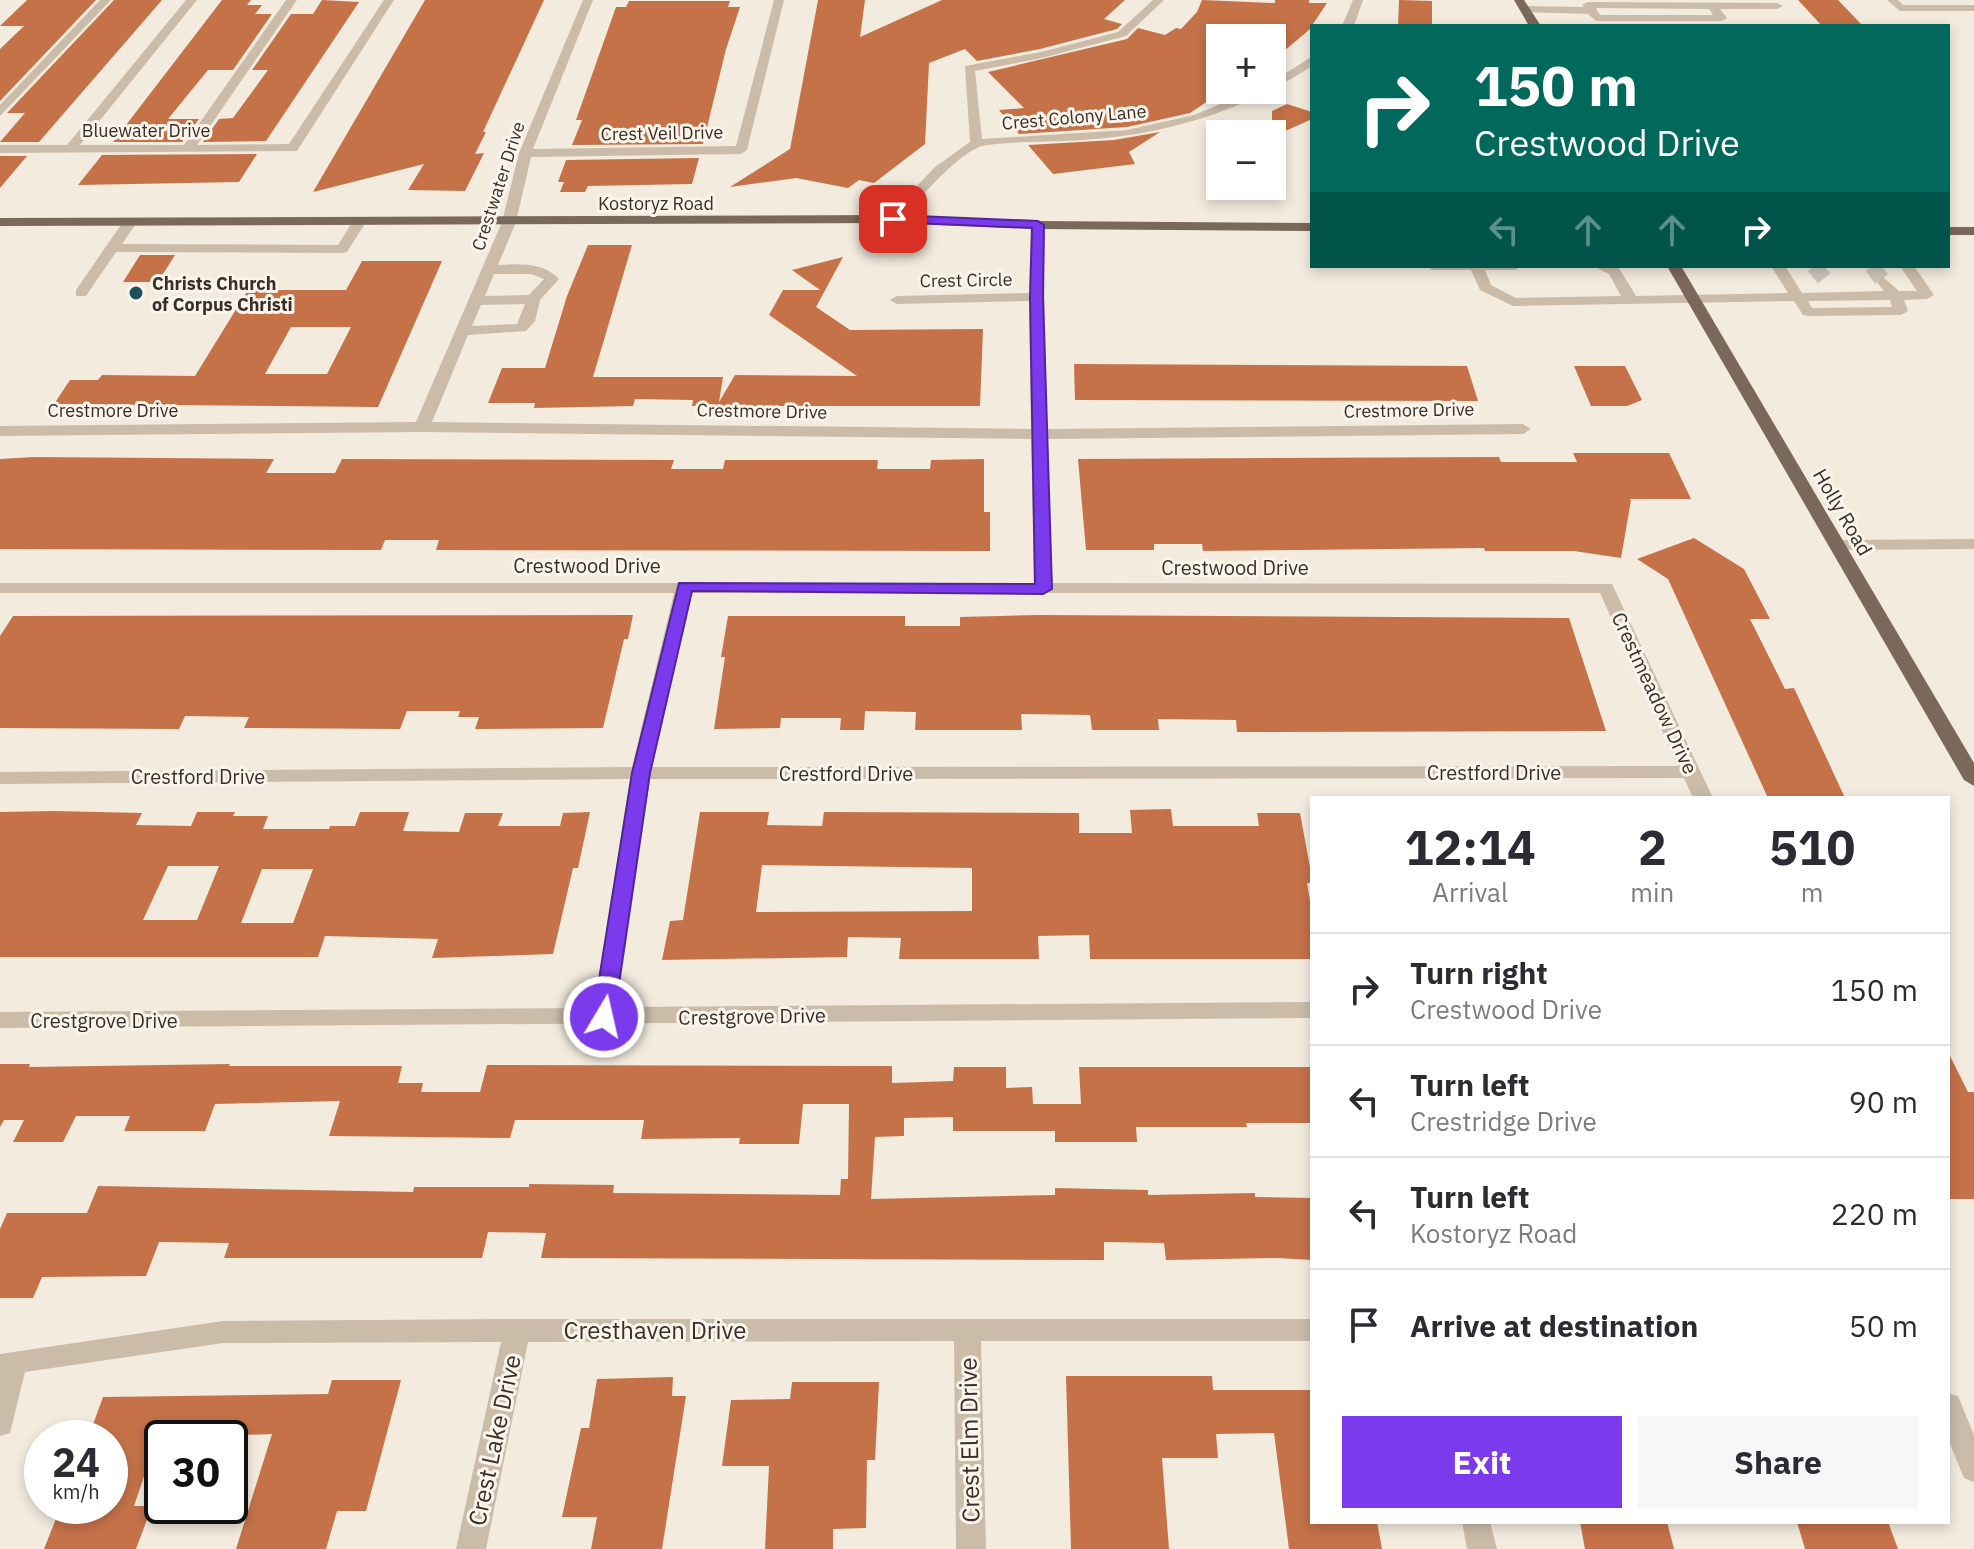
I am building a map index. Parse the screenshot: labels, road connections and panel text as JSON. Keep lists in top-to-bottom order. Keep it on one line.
{"streets":{"main road":["Kostoryz Road","Holly Road"],"street":["Crest Colony Lane","Bluewater Drive","Crest Veil Drive","Crestwater Drive","Crest Circle","Crestmore Drive","Crestwood Drive","Crestmeadow Drive","Crestford Drive","Crestgrove Drive","Cresthaven Drive","Crest Lake Drive","Crest Elm Drive"]},"crossings":[["Crest Veil Drive","Crestwater Drive"],["Crestwater Drive","Kostoryz Road"],["Crestwater Drive","Crestmore Drive"],["Crestwood Drive","Crestmeadow Drive"],["Crestmeadow Drive","Crestford Drive"],["Cresthaven Drive","Crest Lake Drive"],["Cresthaven Drive","Crest Elm Drive"]],"places":["Christs Church of Corpus Christi"],"page":{"map_buttons":["+","−"],"turn":["150 m","Crestwood Drive"],"eta":["12:14","Arrival","2","min","510","m"],"list":[{"name":"Turn right","note":"Crestwood Drive","value":"150 m"},{"name":"Turn left","note":"Crestridge Drive","value":"90 m"},{"name":"Turn left","note":"Kostoryz Road","value":"220 m"},{"name":"Arrive at destination","value":"50 m"}],"buttons":["Exit","Share"],"speed":"24 km/h","limit":"30"}}
